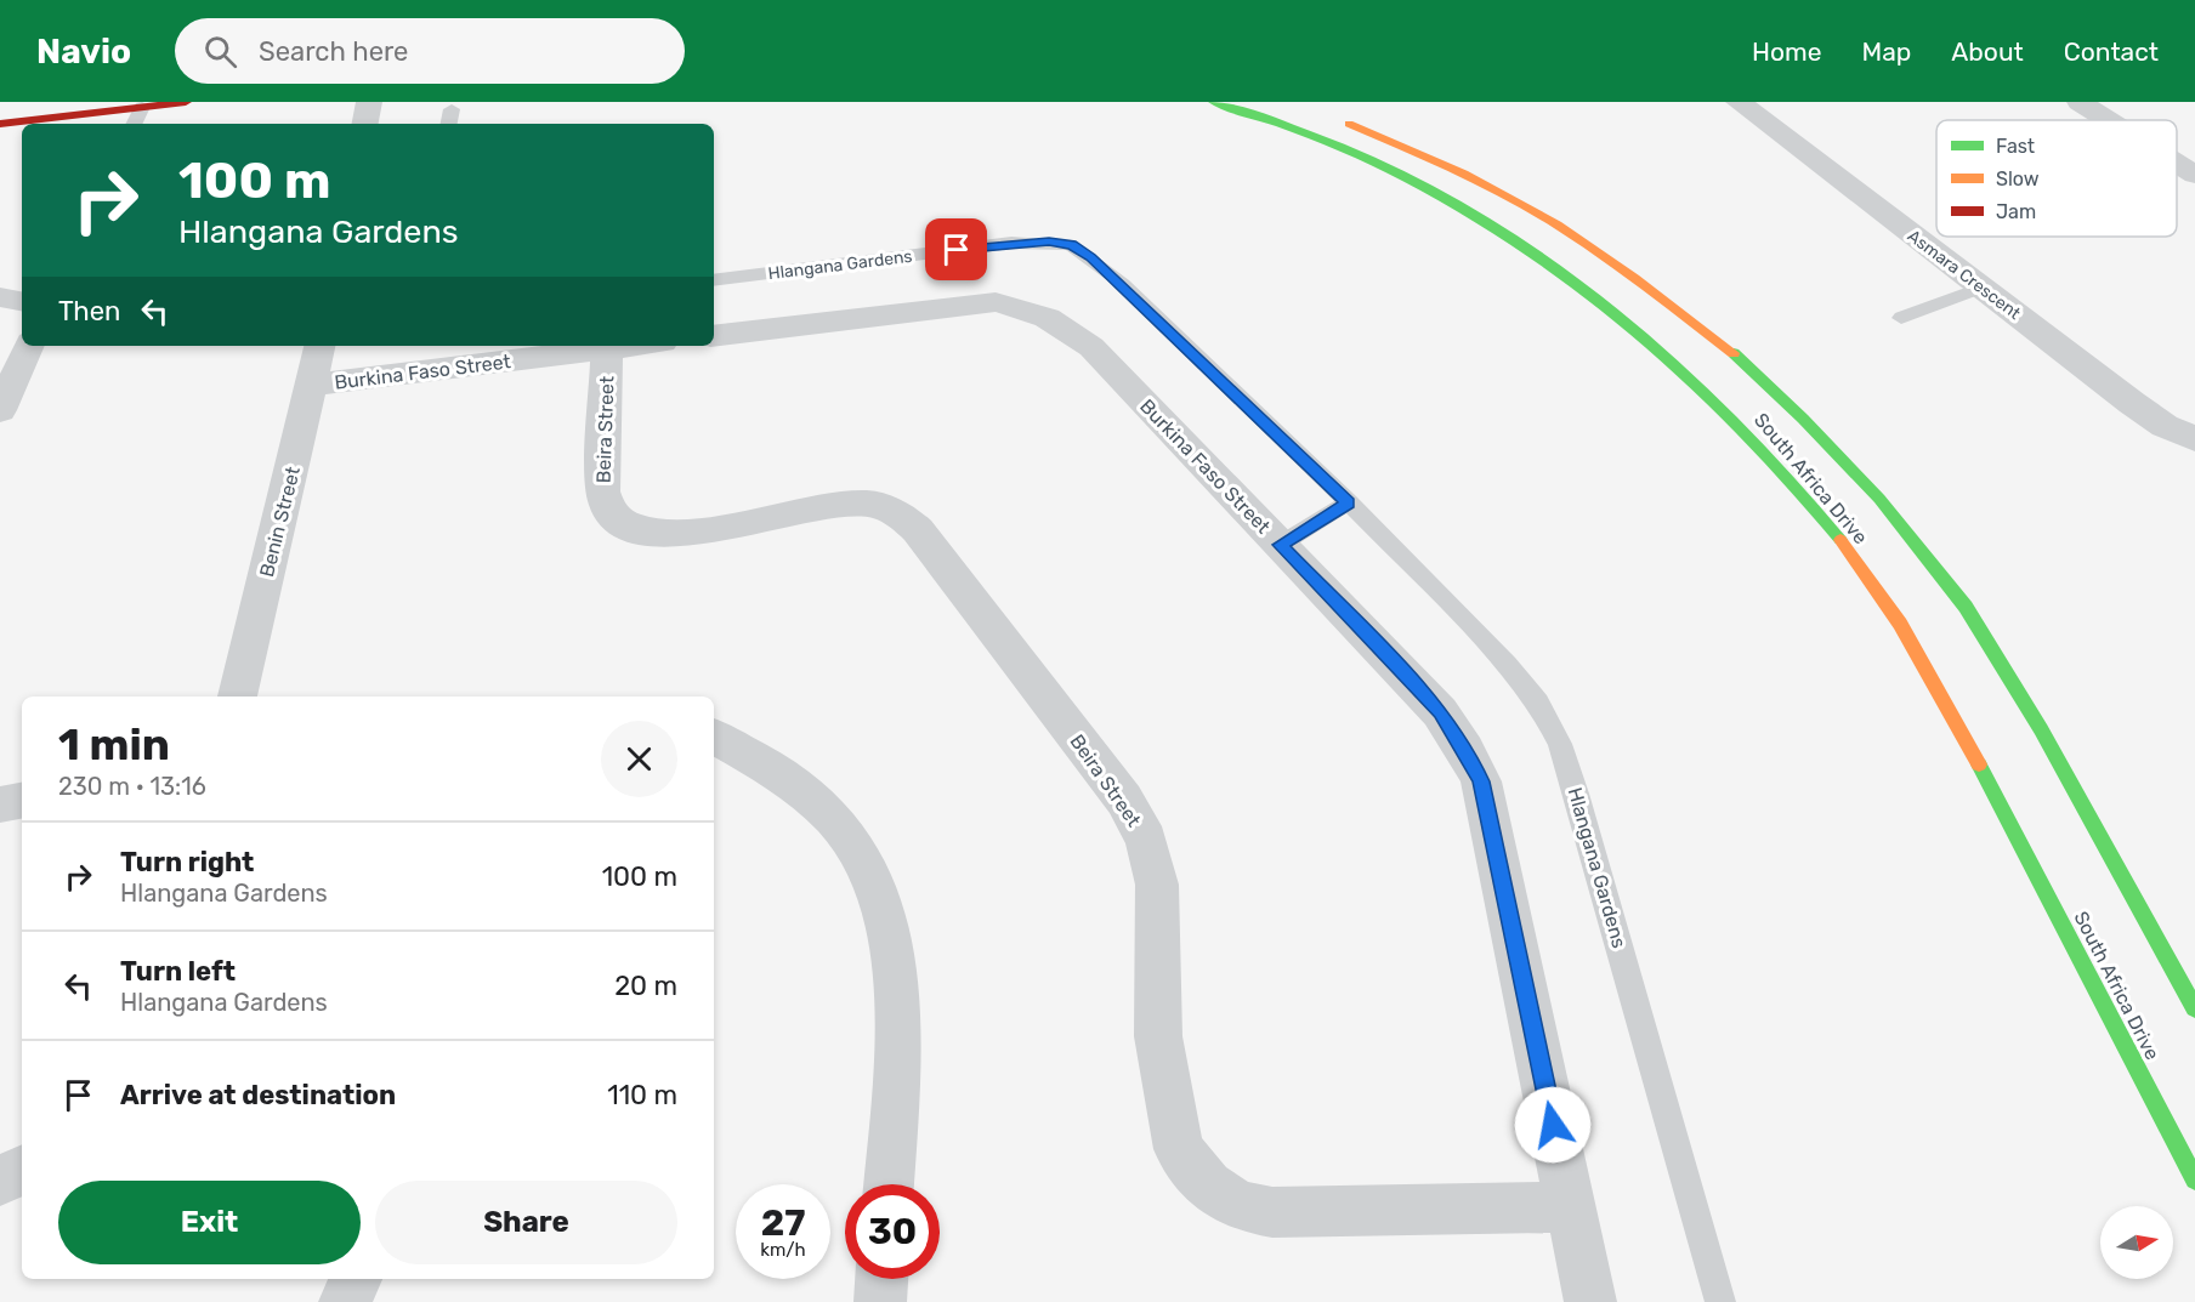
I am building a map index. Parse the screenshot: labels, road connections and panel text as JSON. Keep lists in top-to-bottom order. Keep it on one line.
{"streets":{"street":["Asmara Crescent","Burkina Faso Street","Beira Street","South Africa Drive","Benin Street"],"lane":["Hlangana Gardens"]},"crossings":[["Burkina Faso Street","Beira Street"],["Burkina Faso Street","Benin Street"]],"legend":["Fast","Slow","Jam"],"north":"right","page":{"header":"Navio","search":"Search here","nav":["Home","Map","About","Contact"],"turn":["100 m","Hlangana Gardens"],"then":"Then","heading":["1 min","230 m · 13:16"],"list":[{"name":"Turn right","note":"Hlangana Gardens","value":"100 m"},{"name":"Turn left","note":"Hlangana Gardens","value":"20 m"},{"name":"Arrive at destination","value":"110 m"}],"buttons":["Exit","Share"],"speed":"27 km/h","limit":"30"}}
